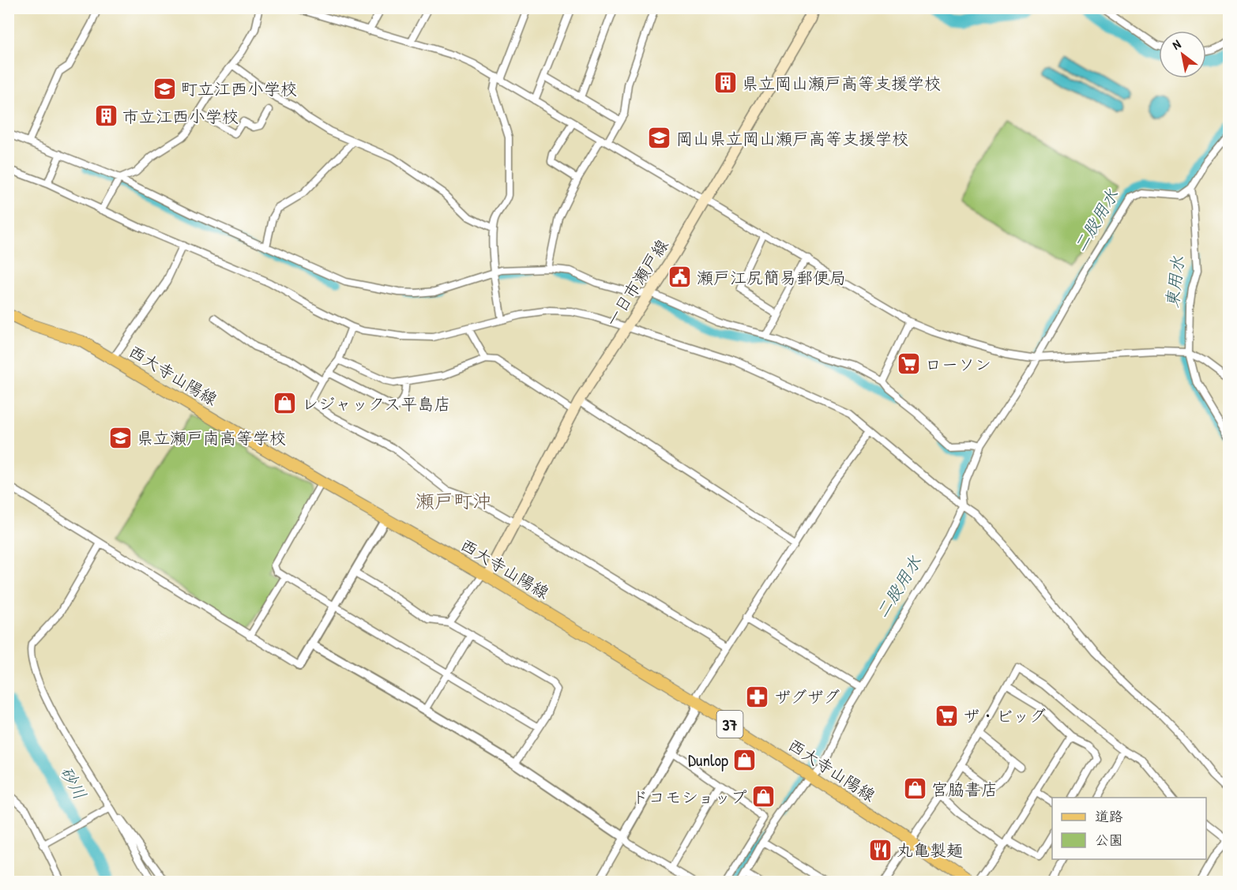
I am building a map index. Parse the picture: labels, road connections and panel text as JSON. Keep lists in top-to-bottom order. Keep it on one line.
{"streets":{"main road":["一日市瀬戸線","西大寺山陽線","37"]},"crossings":[["一日市瀬戸線","西大寺山陽線"]],"districts":["瀬戸町沖"],"water":["二股用水","東用水","砂川"],"places":{"building":["県立岡山瀬戸高等支援学校","市立江西小学校"],"school or university":["町立江西小学校","岡山県立岡山瀬戸高等支援学校","県立瀬戸南高等学校"],"public building":["瀬戸江尻簡易郵便局"],"supermarket":["ローソン","ザ・ビッグ"],"shop":["レジャックス平島店","Dunlop","宮脇書店","ドコモショップ"],"pharmacy":["ザグザグ"],"restaurant":["丸亀製麺"]},"legend":["道路","公園"],"north":"top left"}
